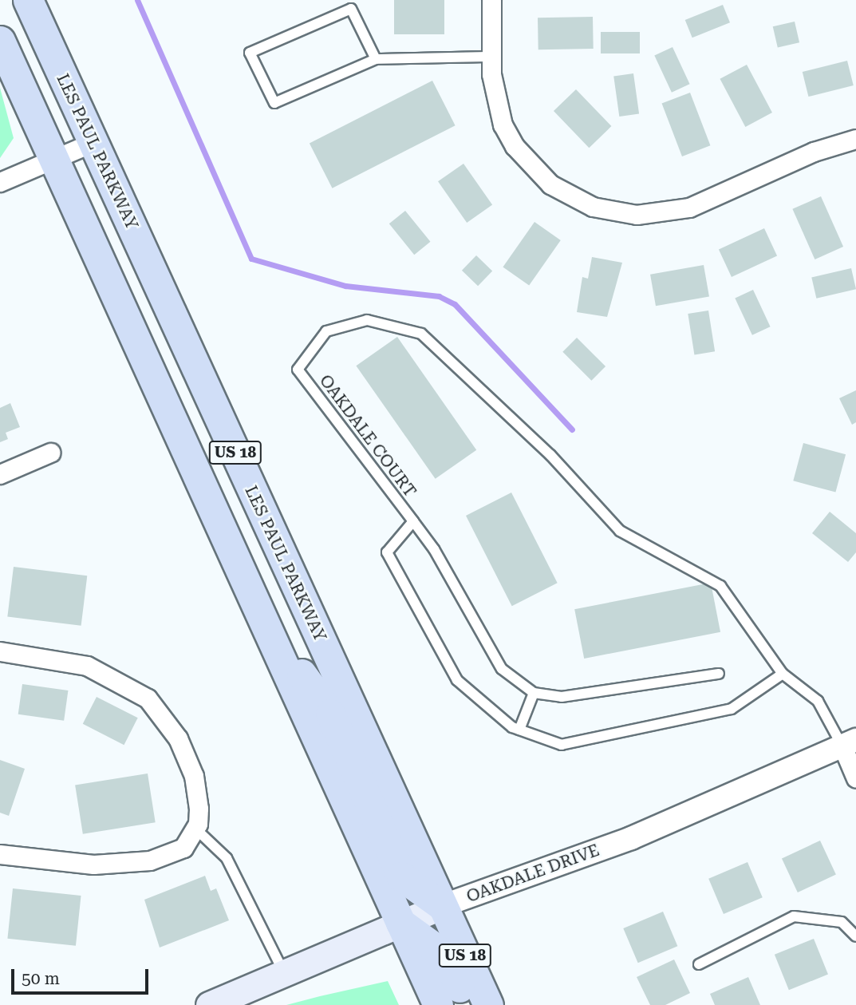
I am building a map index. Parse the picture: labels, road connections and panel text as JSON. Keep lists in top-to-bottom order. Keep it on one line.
{"streets":{"main road":["LES PAUL PARKWAY","US 18","OAKDALE DRIVE"],"lane":["OAKDALE COURT"]},"crossings":[["LES PAUL PARKWAY","OAKDALE DRIVE"],["OAKDALE COURT","OAKDALE DRIVE"],["US 18","OAKDALE DRIVE"]],"scale_bar":"50 m"}
